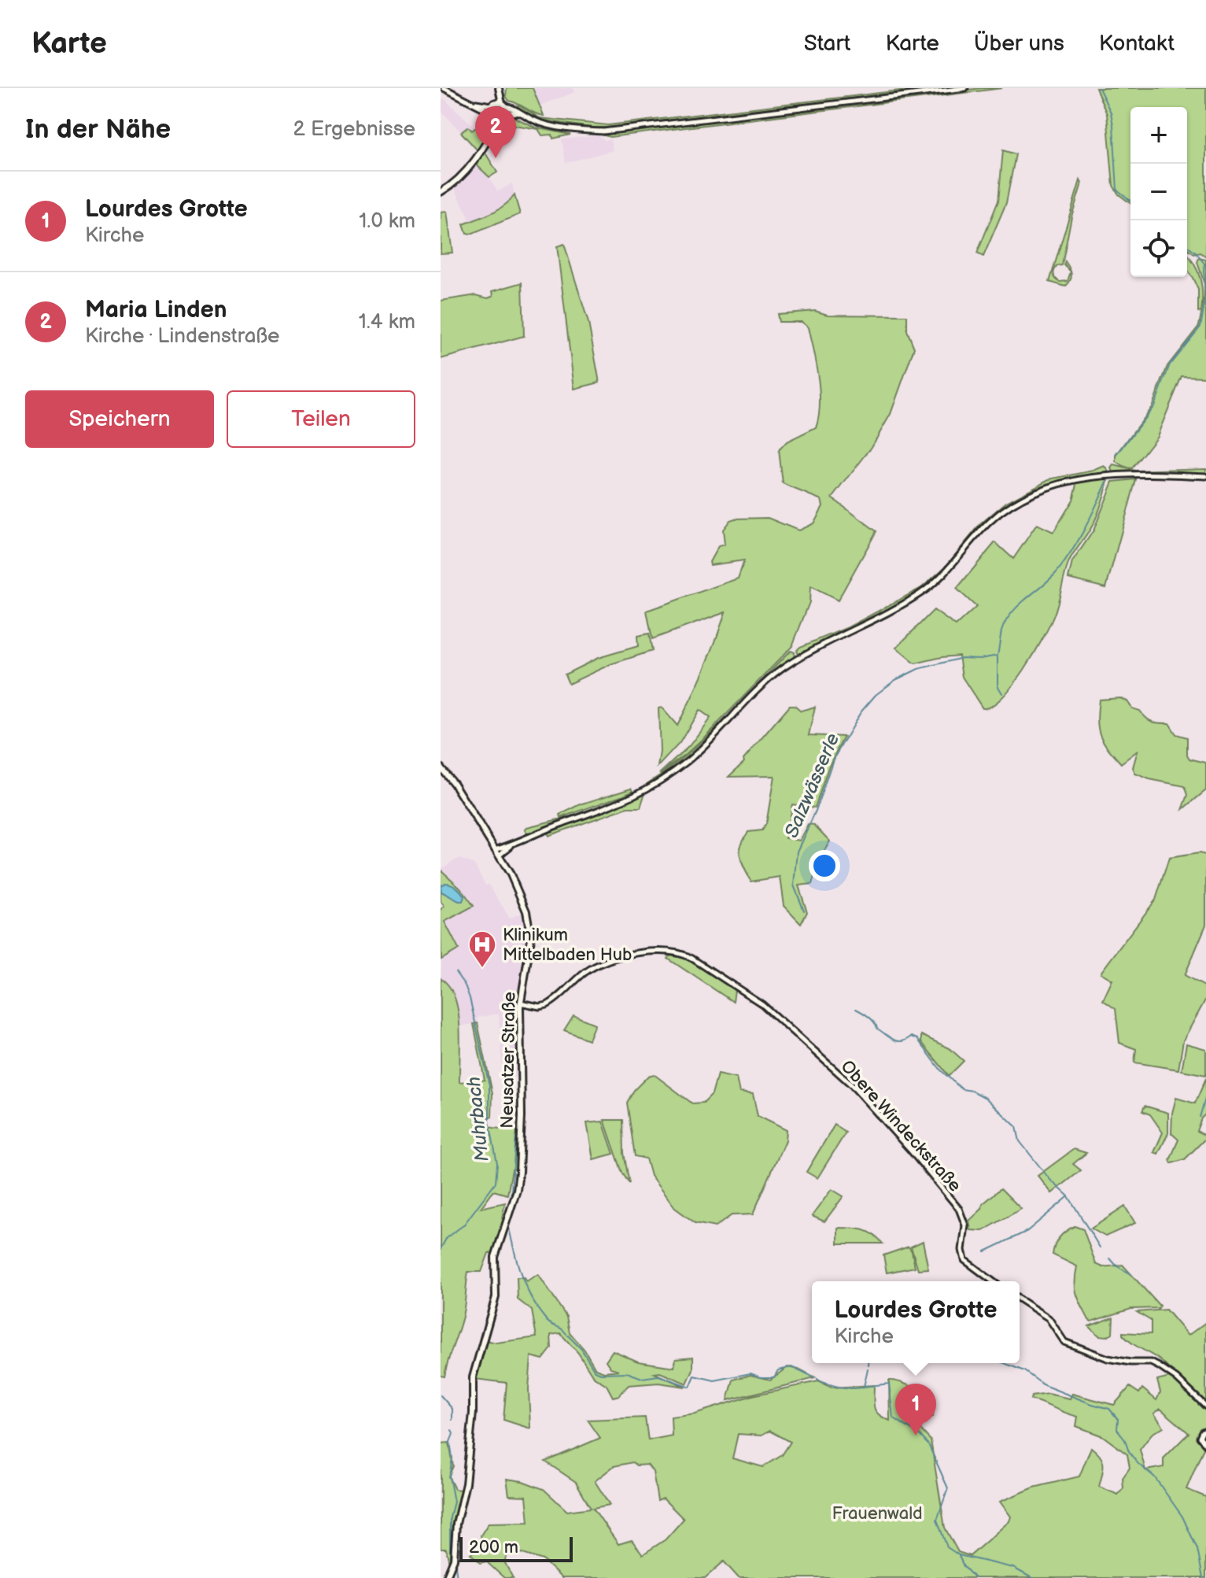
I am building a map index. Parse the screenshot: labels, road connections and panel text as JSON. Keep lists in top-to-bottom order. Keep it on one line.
{"streets":{"main road":["Neusatzer Straße"],"street":["Obere Windeckstraße"]},"crossings":[["Neusatzer Straße","Obere Windeckstraße"]],"water":["Salzwässerle","Muhrbach"],"parks":["Frauenwald"],"places":{"hospital":["Klinikum Mittelbaden Hub"]},"scale_bar":"200 m","page":{"header":"Karte","nav":["Start","Karte","Über uns","Kontakt"],"heading":["In der Nähe","2 Ergebnisse"],"pins":["2","1"],"map_buttons":["+","−"],"list":[{"mark":"1","name":"Lourdes Grotte","note":"Kirche","value":"1.0 km"},{"mark":"2","name":"Maria Linden","note":"Kirche · Lindenstraße","value":"1.4 km"}],"buttons":["Speichern","Teilen"],"popup":["Lourdes Grotte","Kirche"],"scale":"200 m"}}
